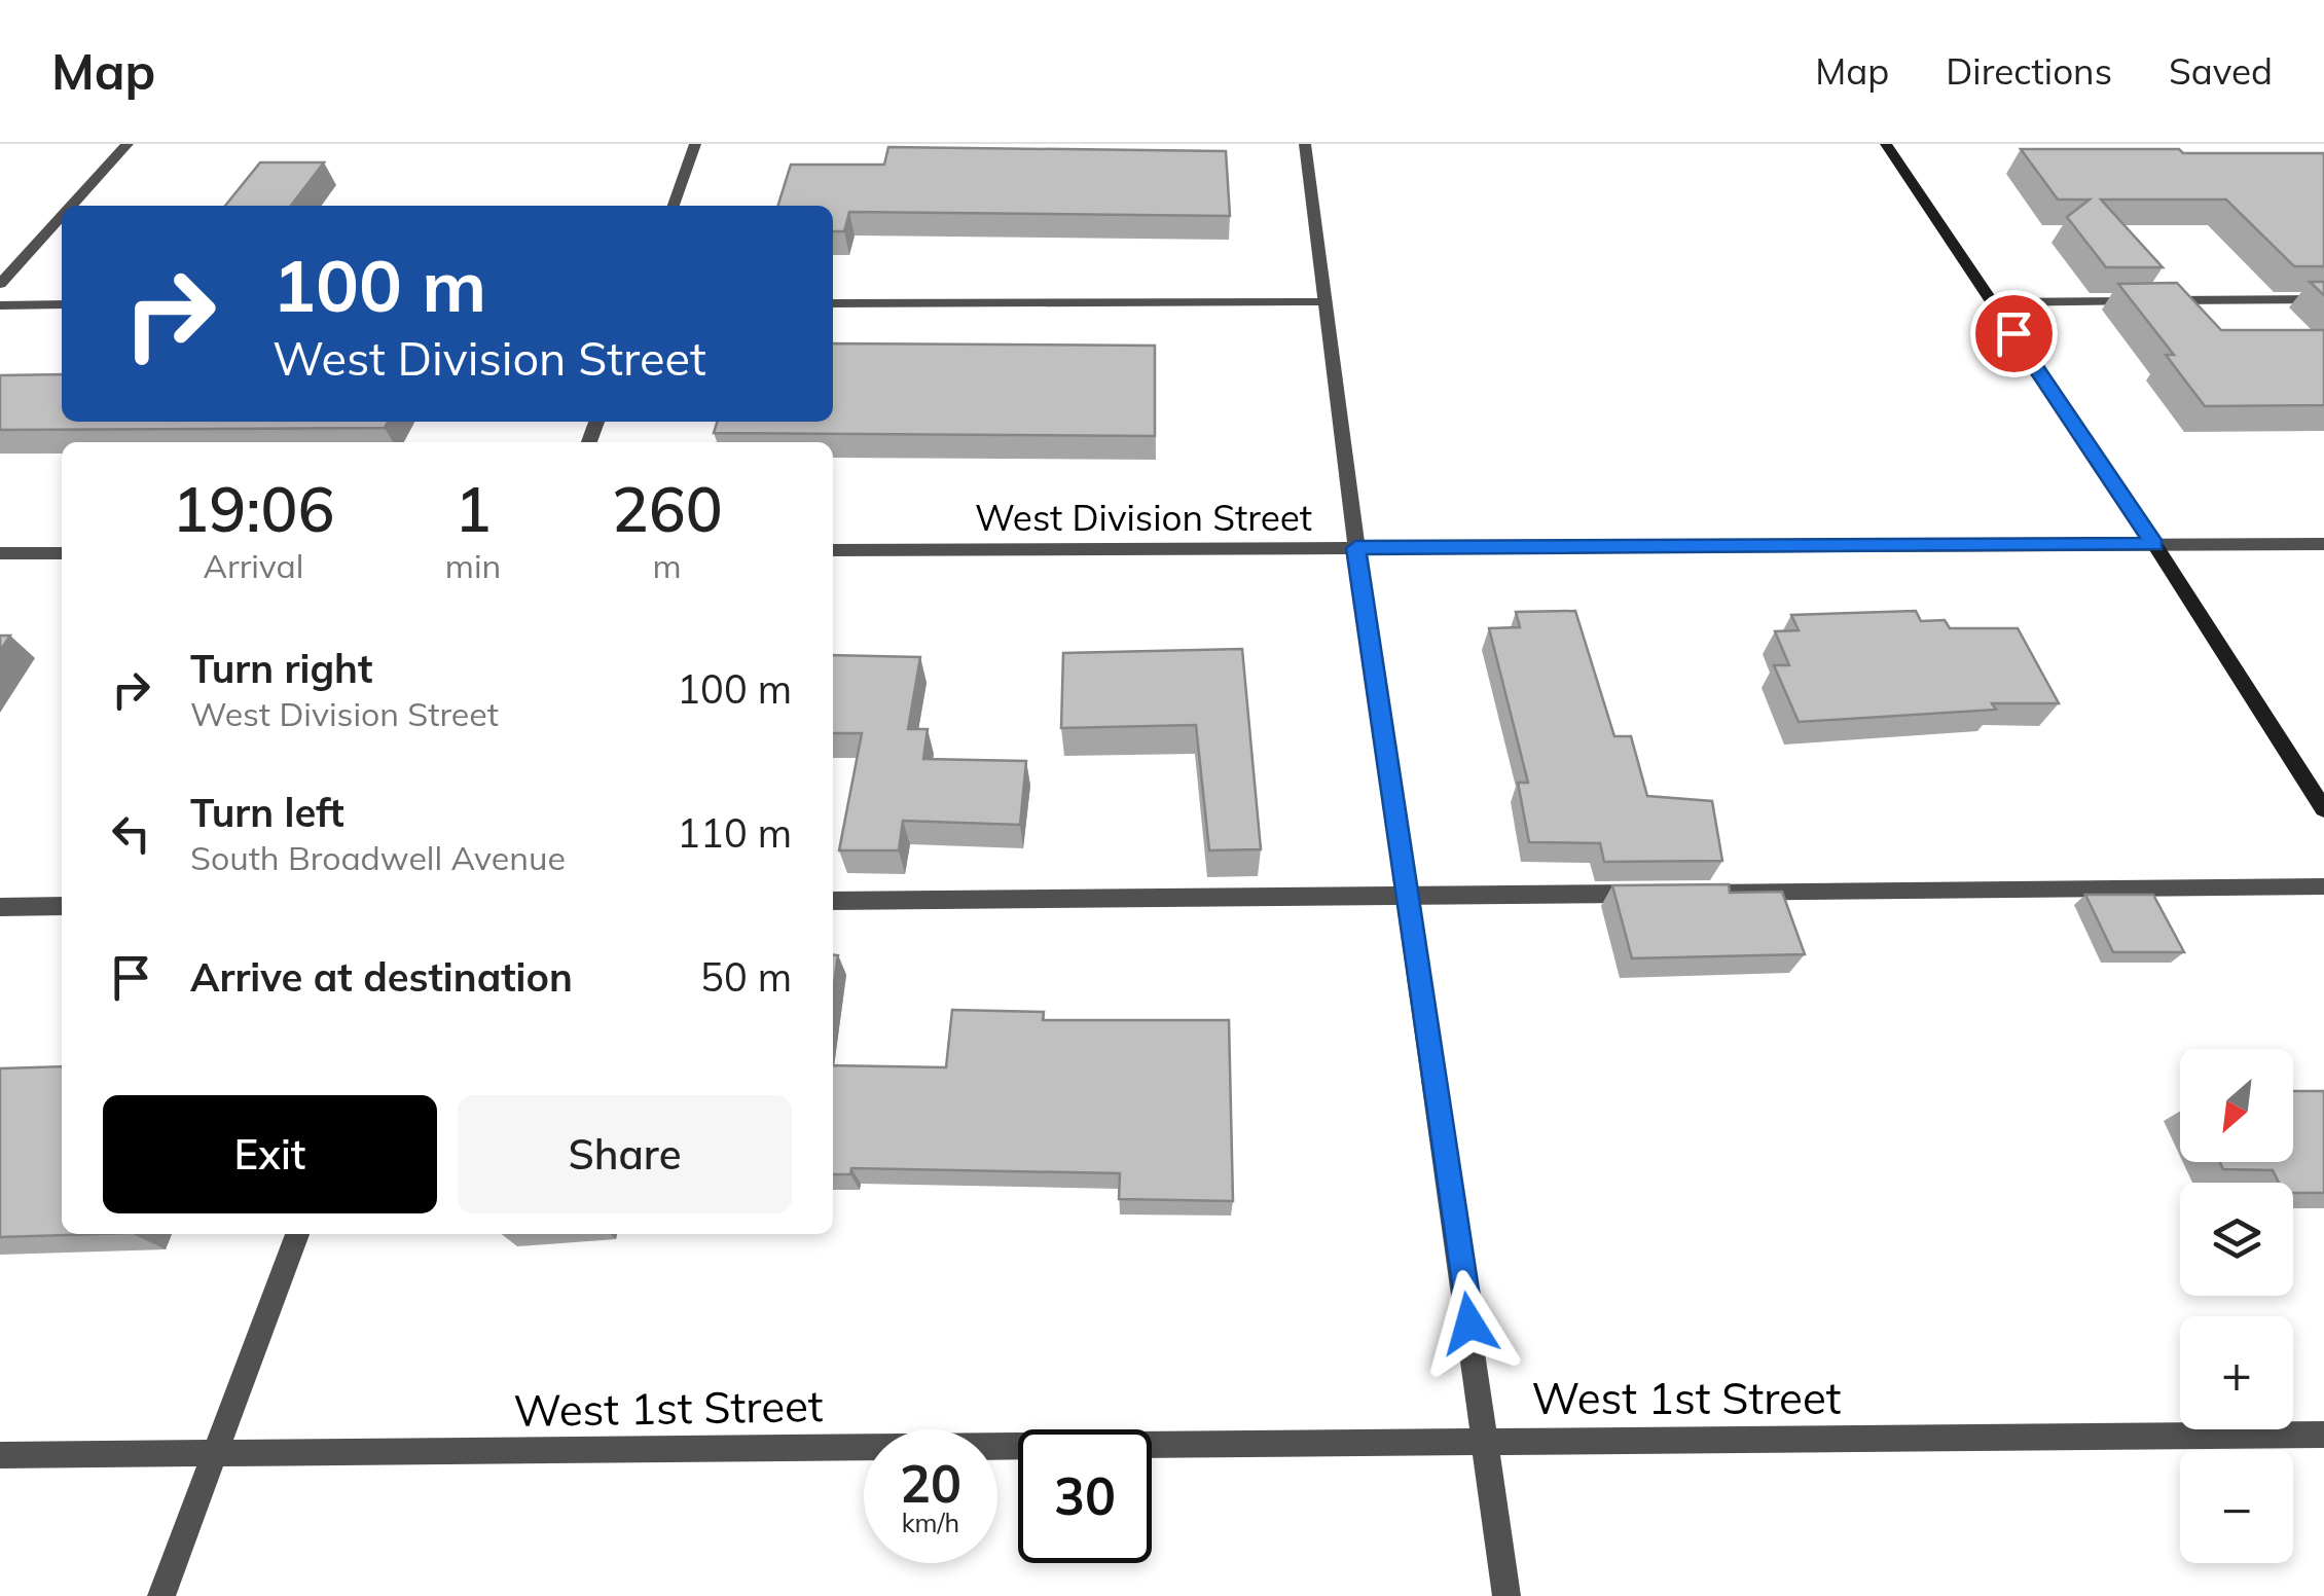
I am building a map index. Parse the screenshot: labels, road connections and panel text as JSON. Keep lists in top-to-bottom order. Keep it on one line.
{"streets":{"street":["West Division Street","West 1st Street"]},"north":"bottom left","page":{"header":"Map","nav":["Map","Directions","Saved"],"turn":["100 m","West Division Street"],"eta":["19:06","Arrival","1","min","260","m"],"list":[{"name":"Turn right","note":"West Division Street","value":"100 m"},{"name":"Turn left","note":"South Broadwell Avenue","value":"110 m"},{"name":"Arrive at destination","value":"50 m"}],"map_buttons":["+","−"],"buttons":["Exit","Share"],"speed":"20 km/h","limit":"30"}}
